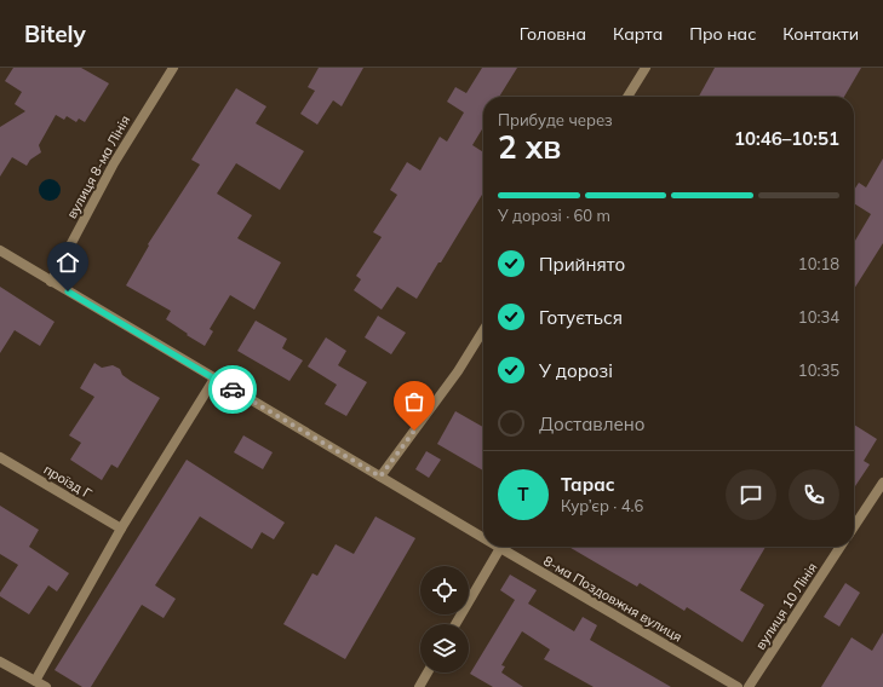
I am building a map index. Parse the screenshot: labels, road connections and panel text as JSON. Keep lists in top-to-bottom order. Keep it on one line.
{"streets":{"street":["вулиця 8-ма Лінія","проїзд Г","8-ма Поздовжня вулиця","вулиця 10 Лінія"]},"crossings":[["вулиця 8-ма Лінія","8-ма Поздовжня вулиця"]],"page":{"header":"Bitely","nav":["Головна","Карта","Про нас","Контакти"],"heading":["2 хв","Прибуде через","10:46–10:51"],"panel":["Тарас","Кур’єр · 4.6"],"bar":"У дорозі · 60 m","list":[["Прийнято","10:18"],["Готується","10:34"],["У дорозі","10:35"],"Доставлено"],"round":"Т"}}
